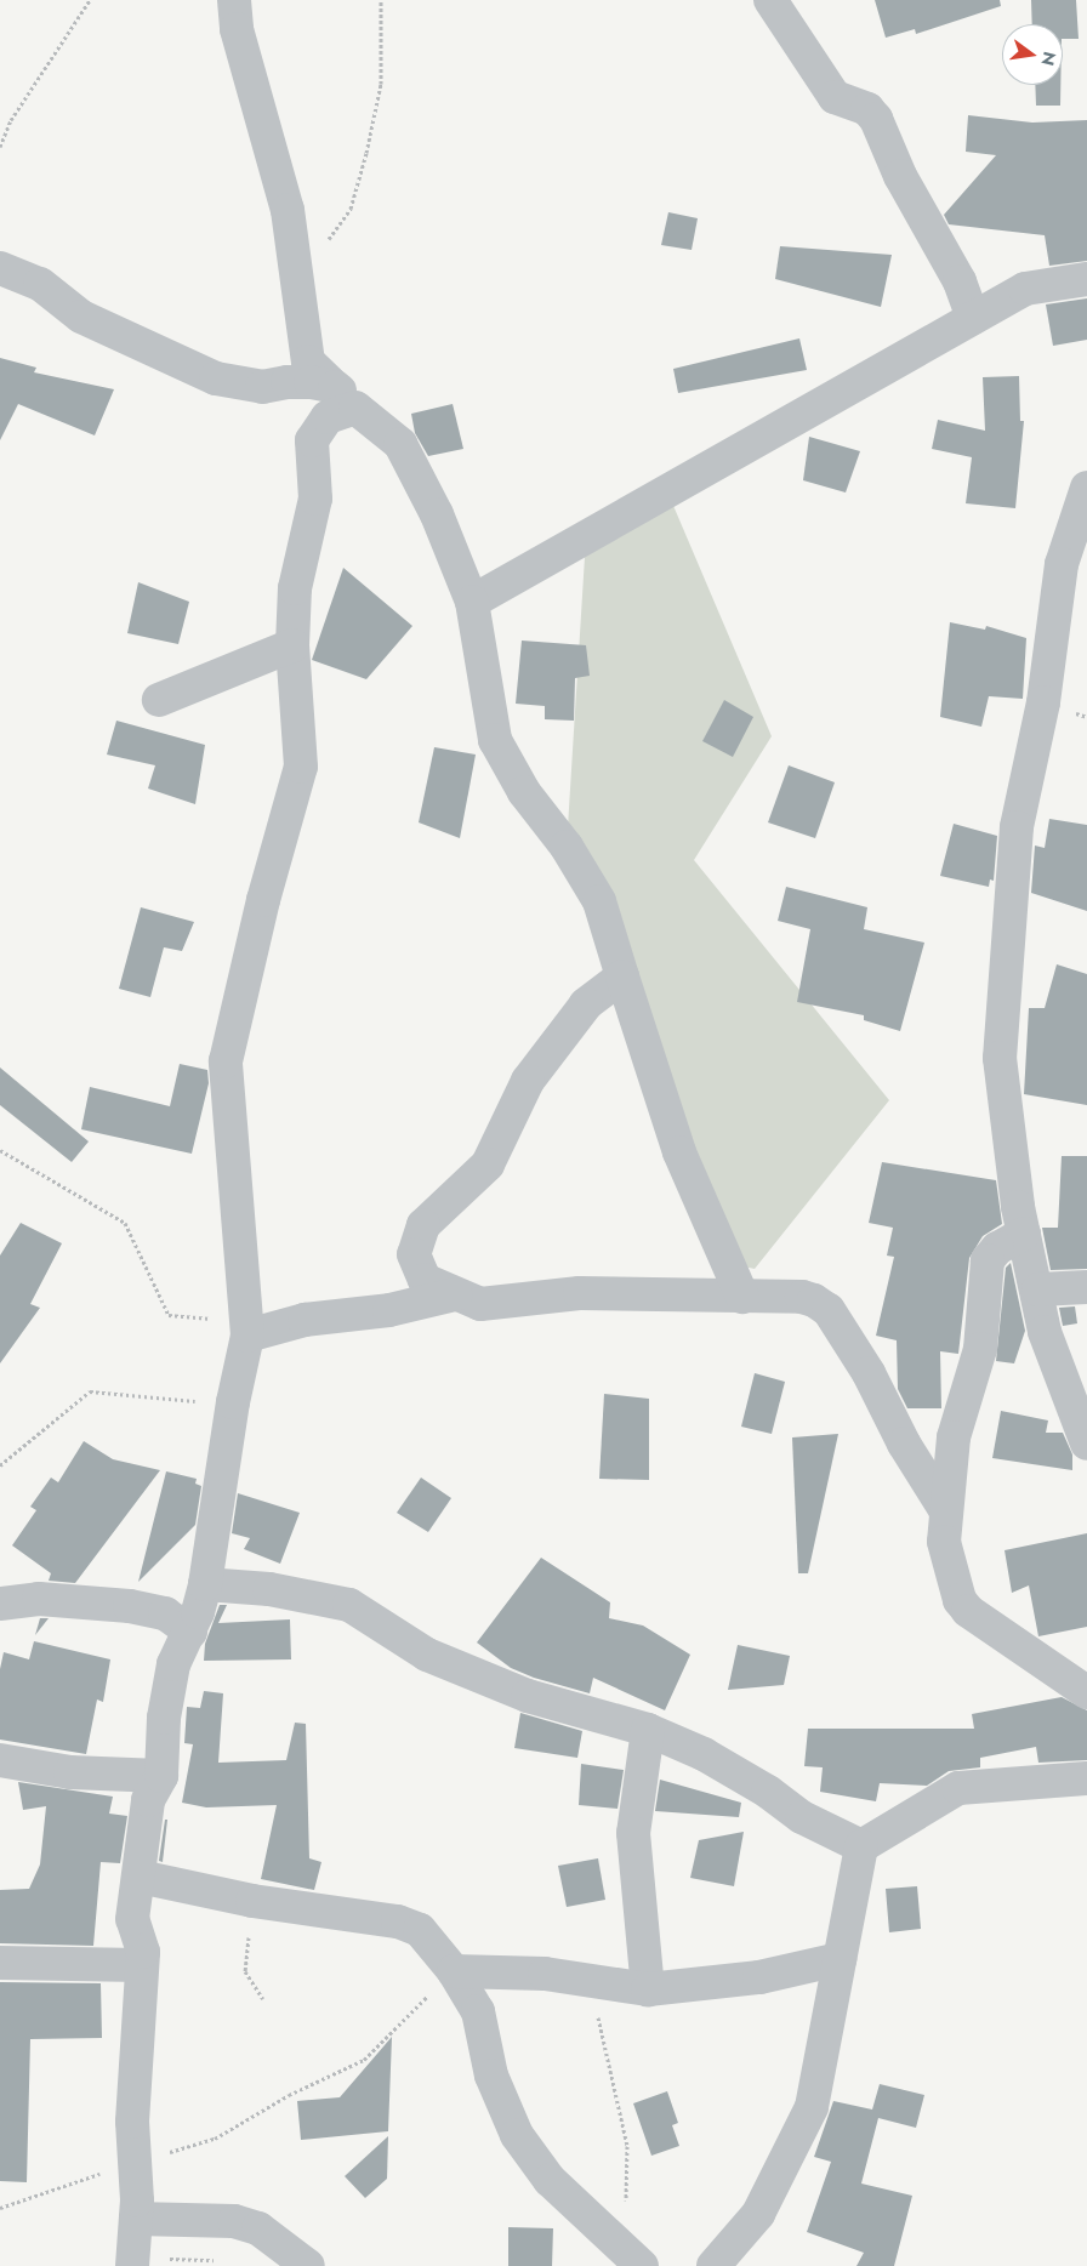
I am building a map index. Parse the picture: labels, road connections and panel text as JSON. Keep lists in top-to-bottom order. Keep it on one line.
{"north":"right"}
